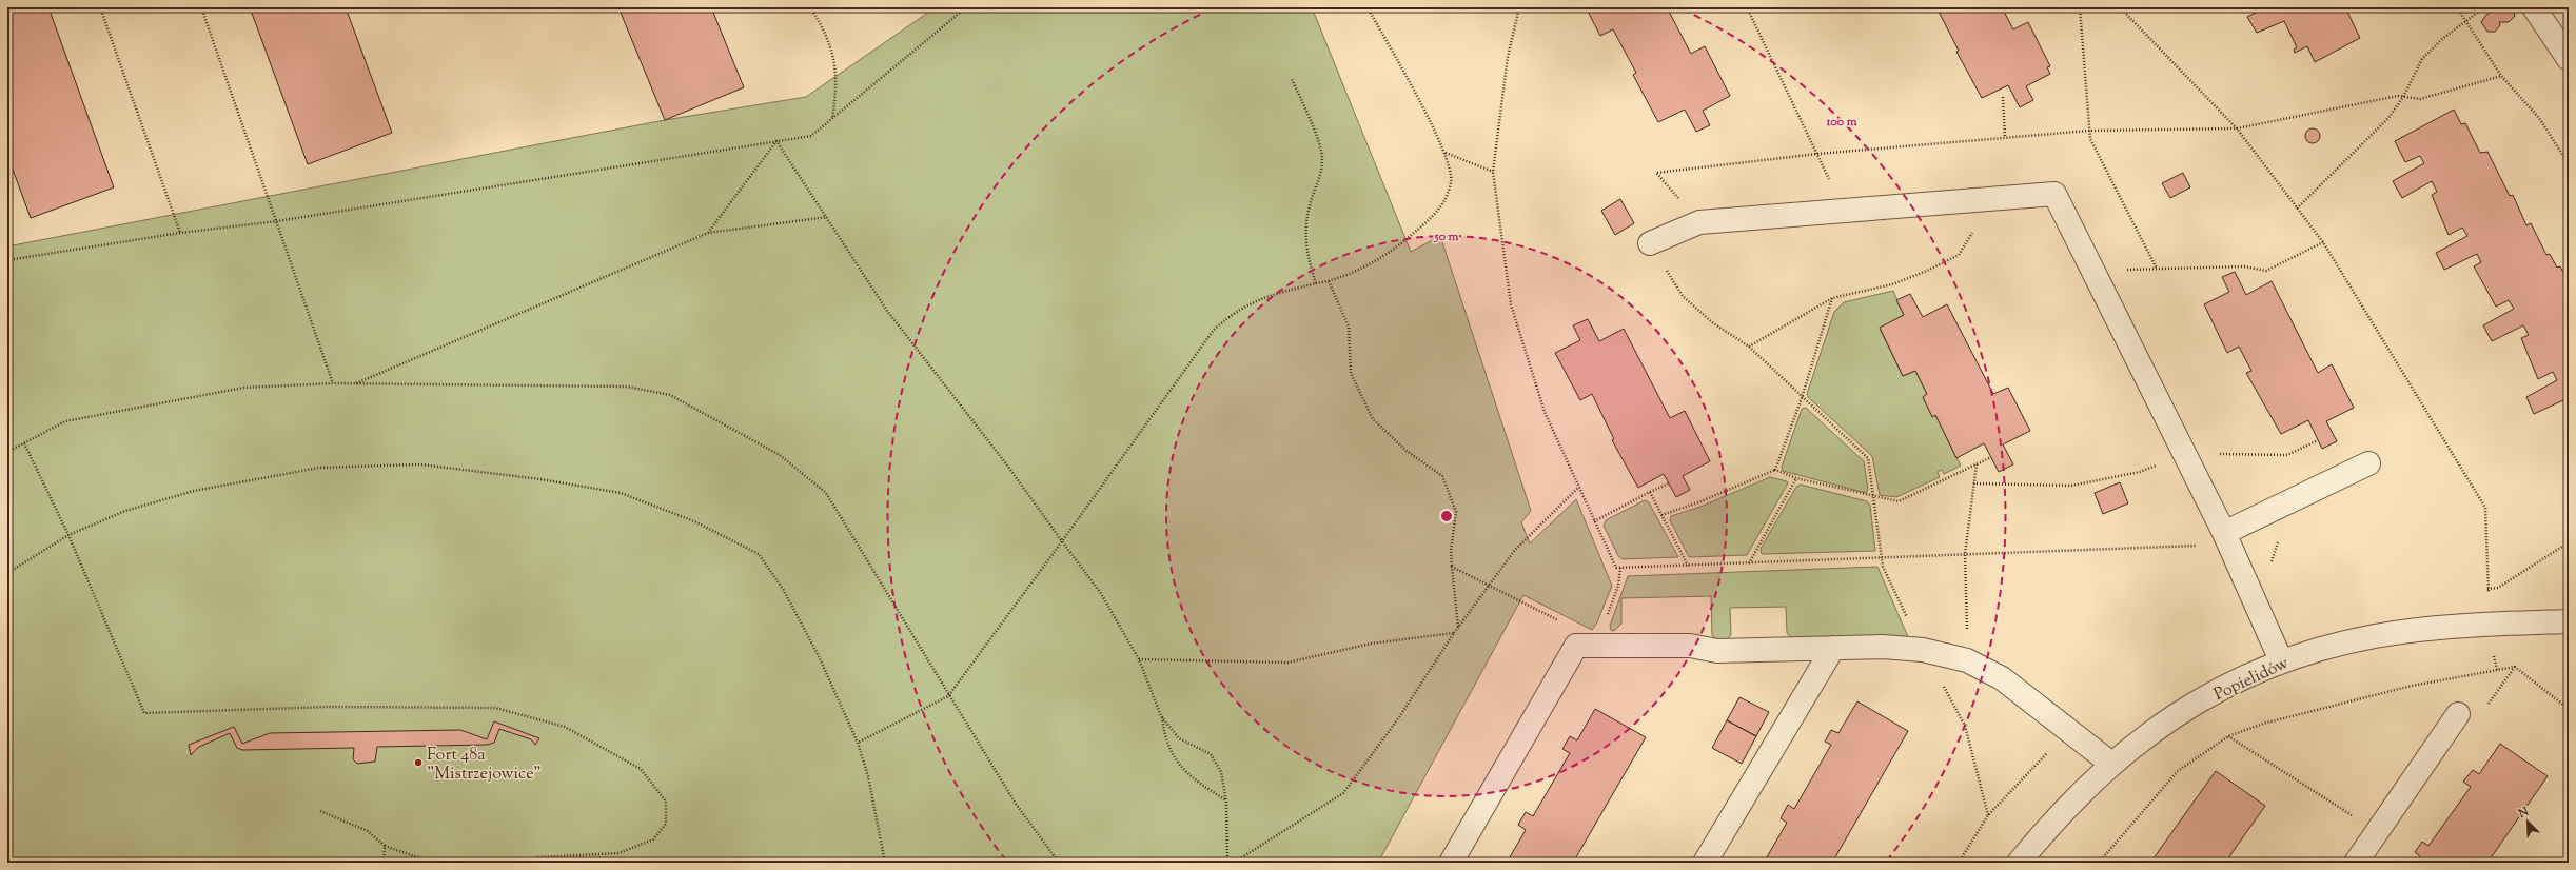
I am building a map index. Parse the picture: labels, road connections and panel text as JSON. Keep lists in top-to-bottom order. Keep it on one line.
{"streets":{"street":["Popielidów"]},"places":["Fort 48a \"Mistrzejowice\""],"north":"top left","rings":["100 m","50 m"]}
